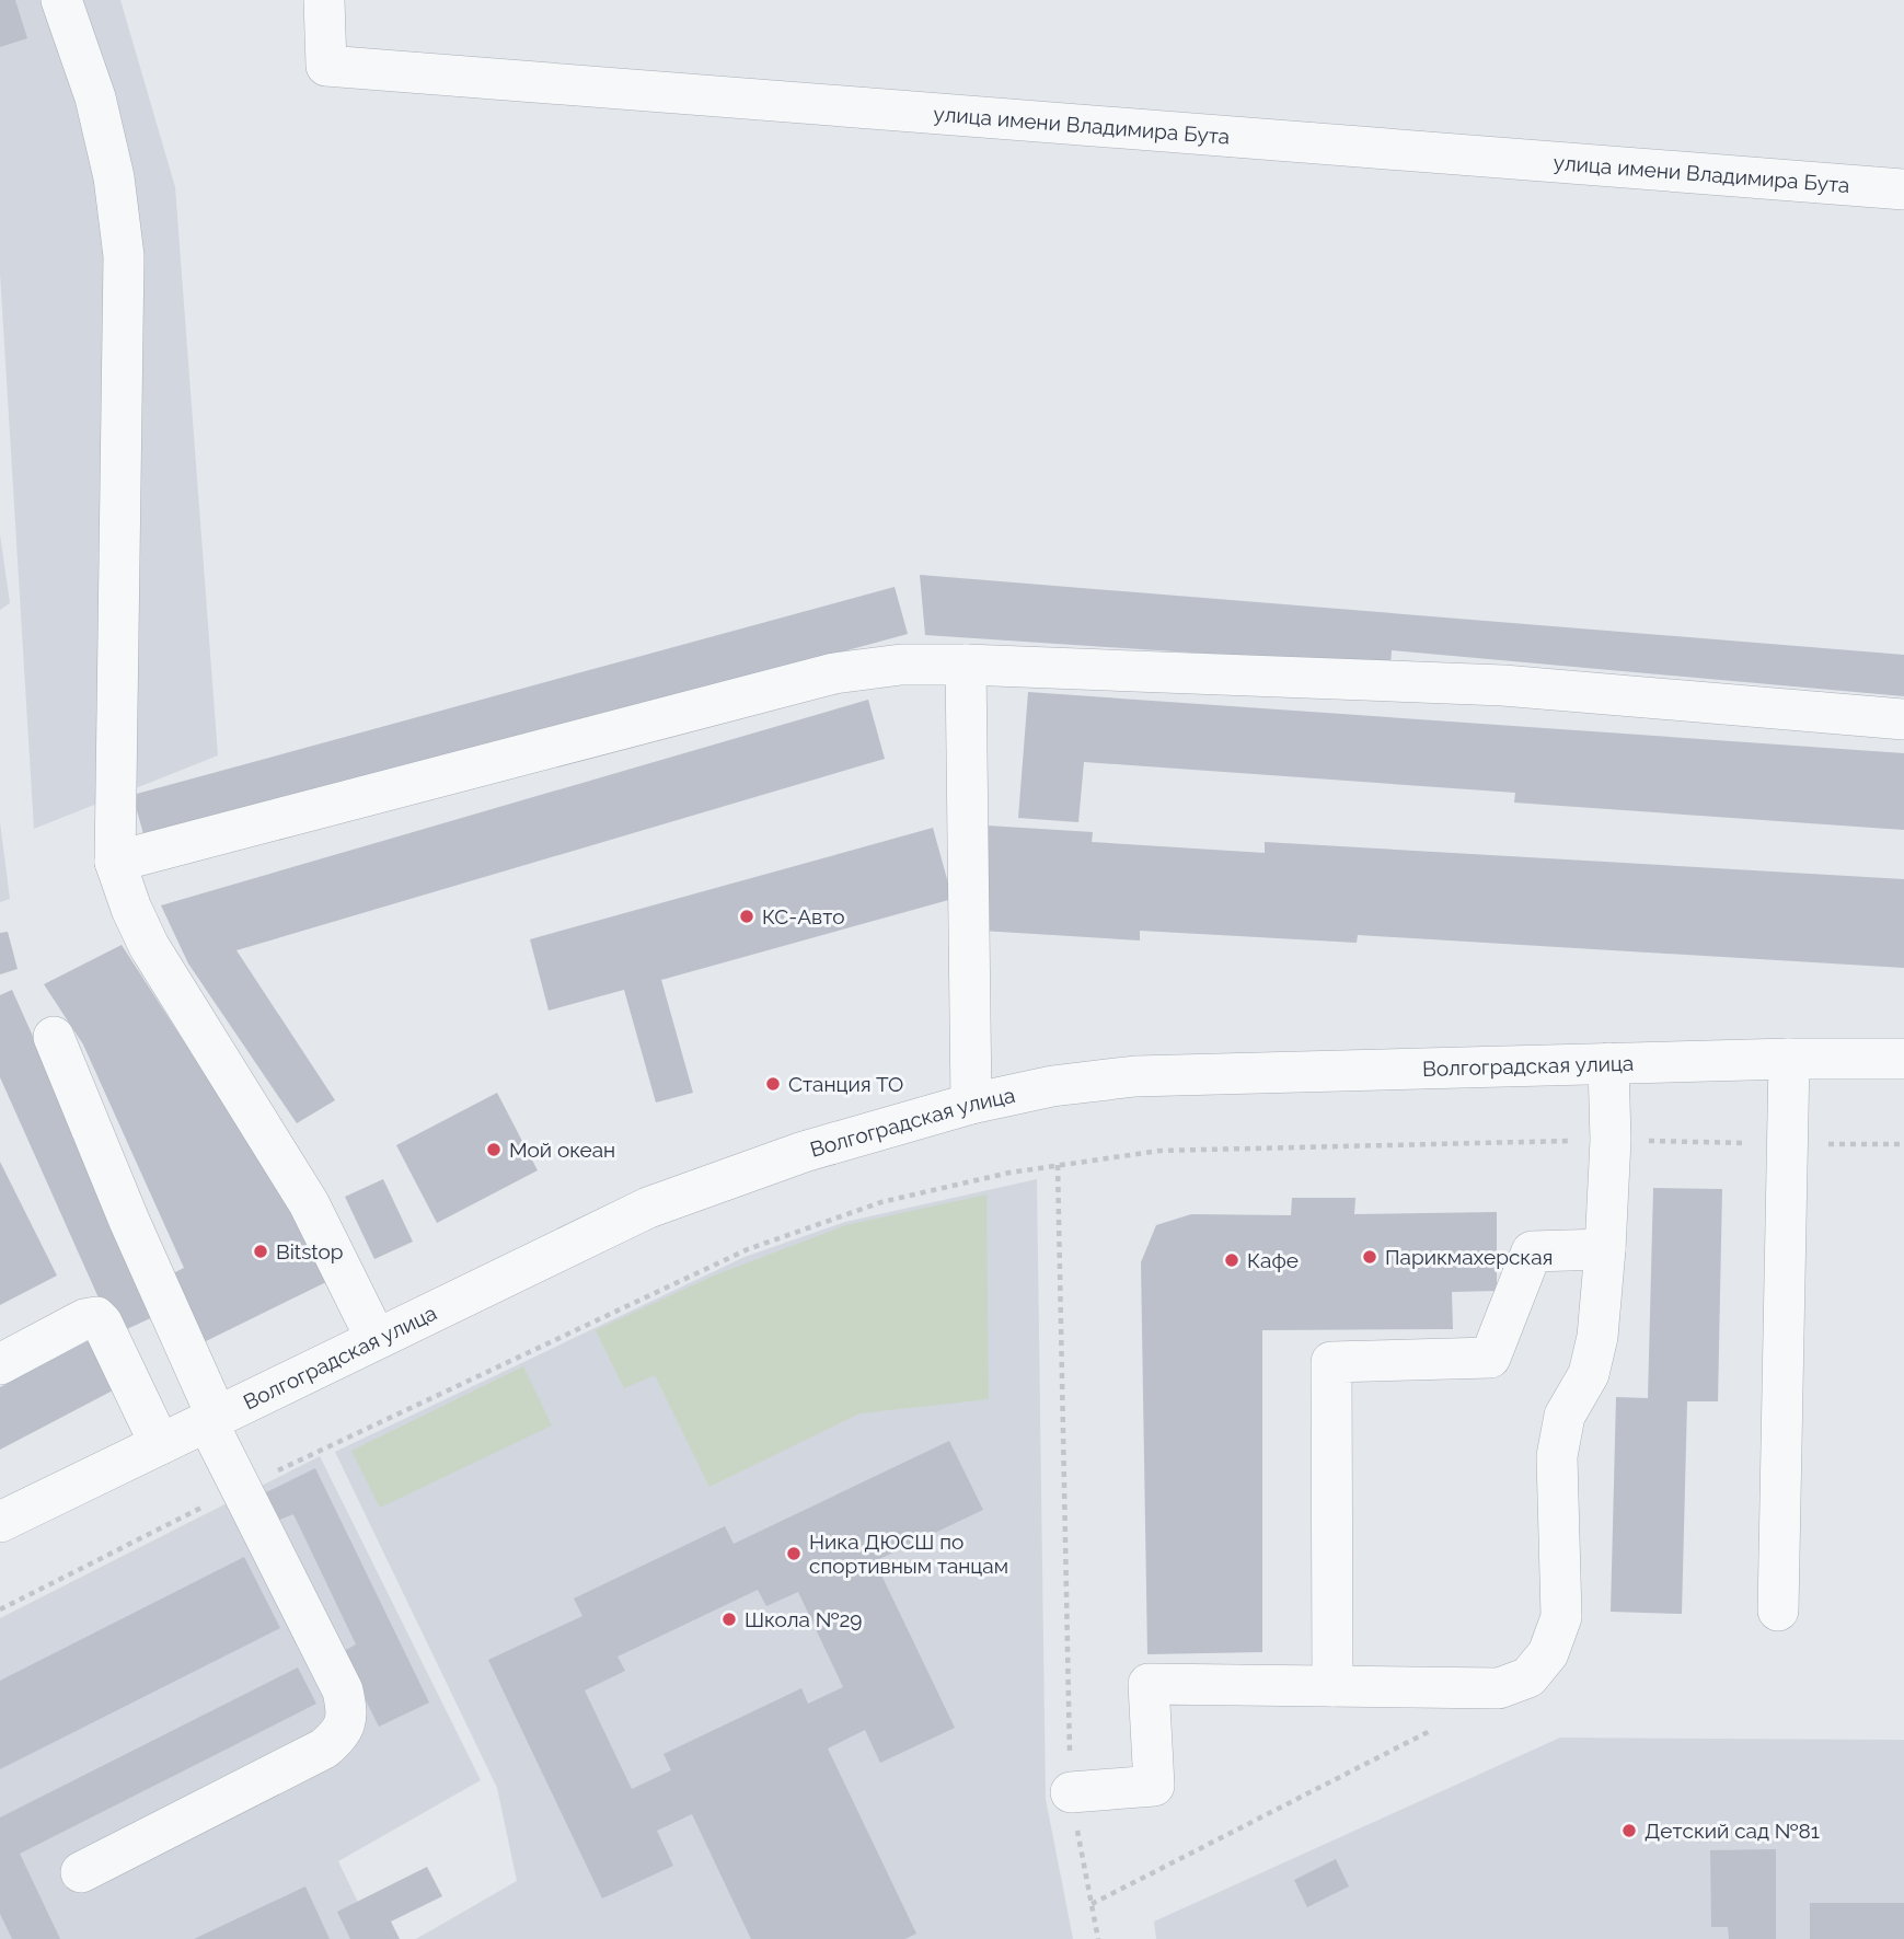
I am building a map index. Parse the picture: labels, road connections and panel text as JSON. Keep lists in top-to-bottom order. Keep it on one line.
{"streets":{"street":["улица имени Владимира Бута","Волгоградская улица"]},"places":["КС-Авто","Станция ТО","Мой океан","Bitstop","Парикмахерская","Кафе","Ника ДЮСШ по спортивным танцам","Школа №29","Детский сад №81"]}
